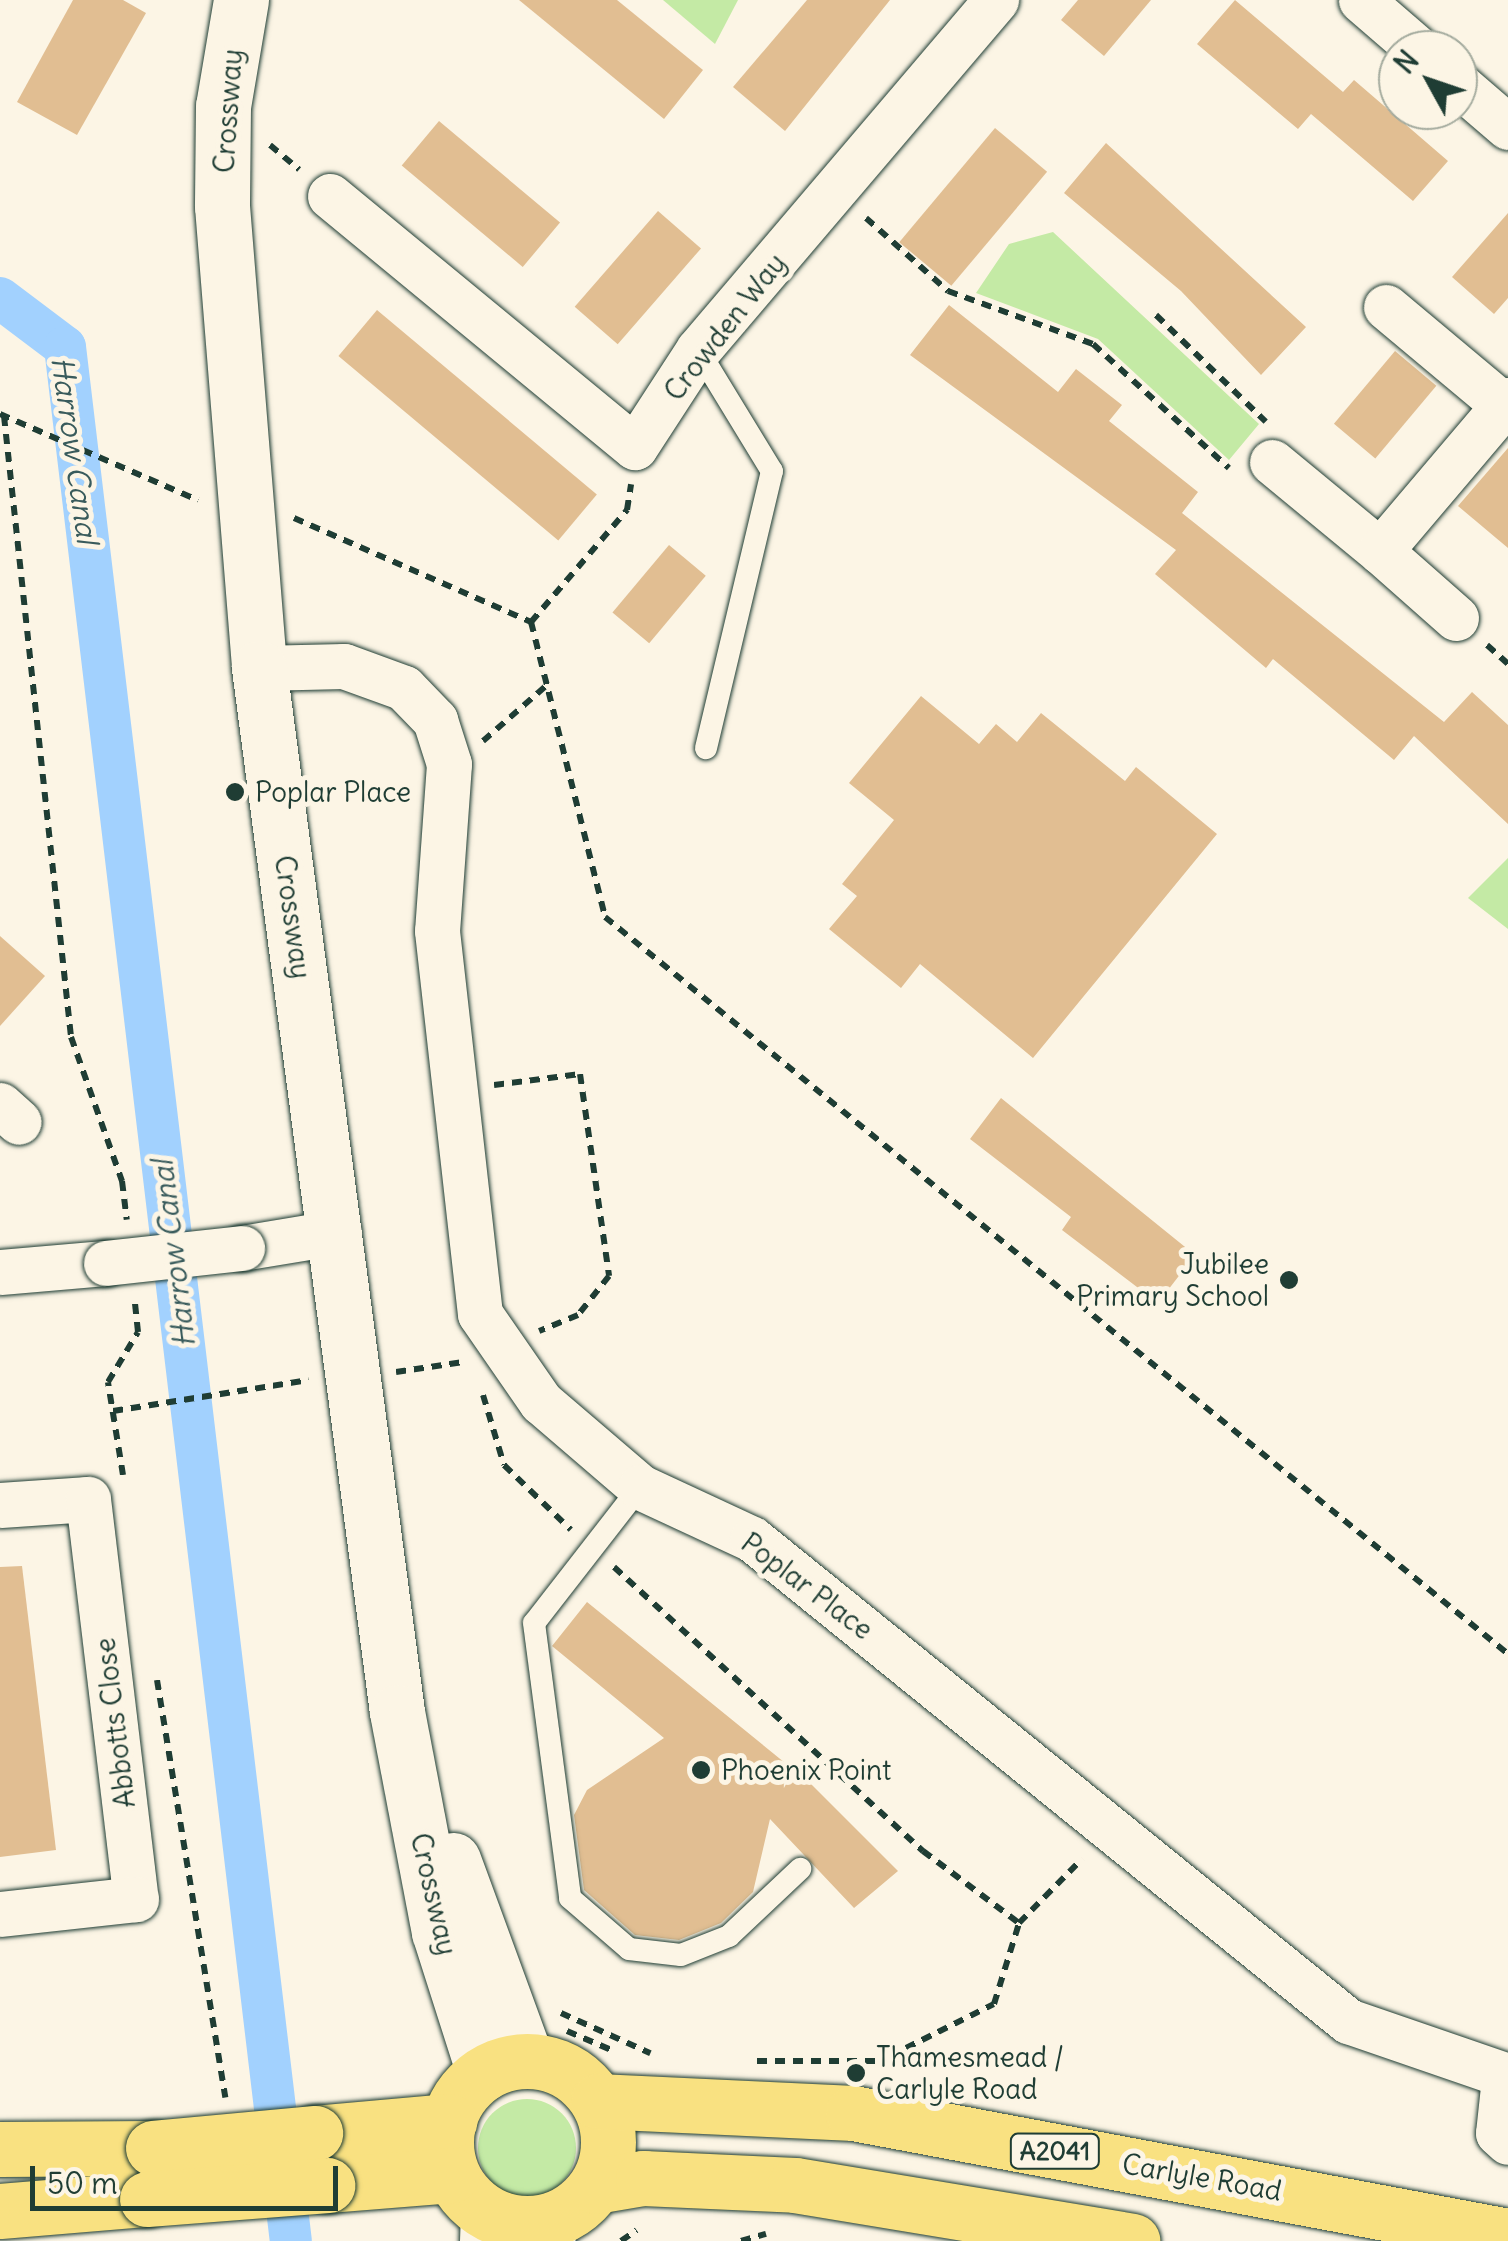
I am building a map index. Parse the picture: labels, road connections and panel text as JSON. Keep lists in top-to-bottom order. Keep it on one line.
{"streets":{"main road":["A2041","Carlyle Road"],"street":["Crossway","Crowden Way","Poplar Place","Abbotts Close"]},"crossings":[["Crossway","Poplar Place"],["Crossway","Carlyle Road"]],"water":["Harrow Canal"],"places":["Poplar Place","Jubilee Primary School","Phoenix Point","Thamesmead / Carlyle Road"],"scale_bar":"50 m","north":"top left"}
